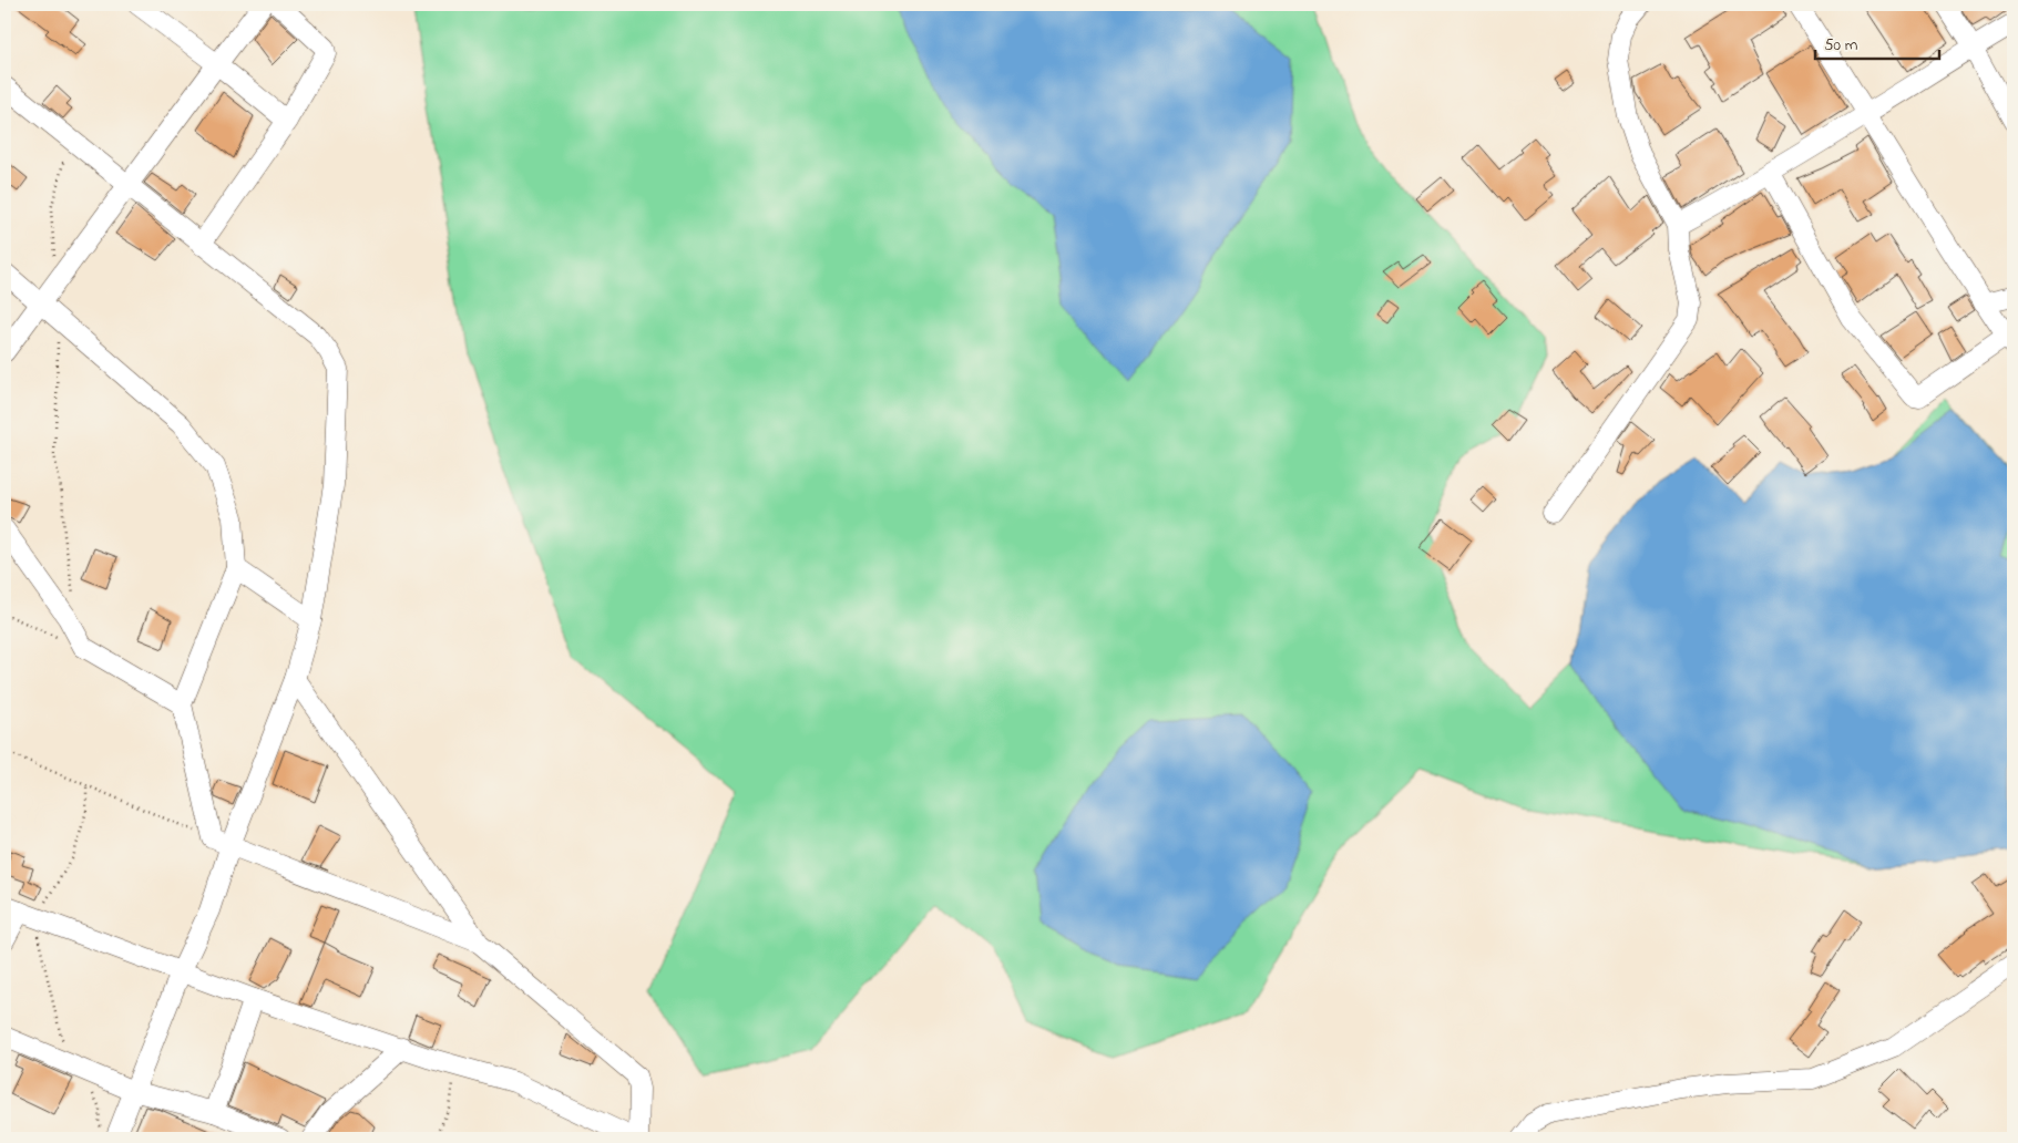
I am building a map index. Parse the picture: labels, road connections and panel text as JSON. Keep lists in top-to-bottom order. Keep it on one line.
{"scale_bar":"50 m"}
